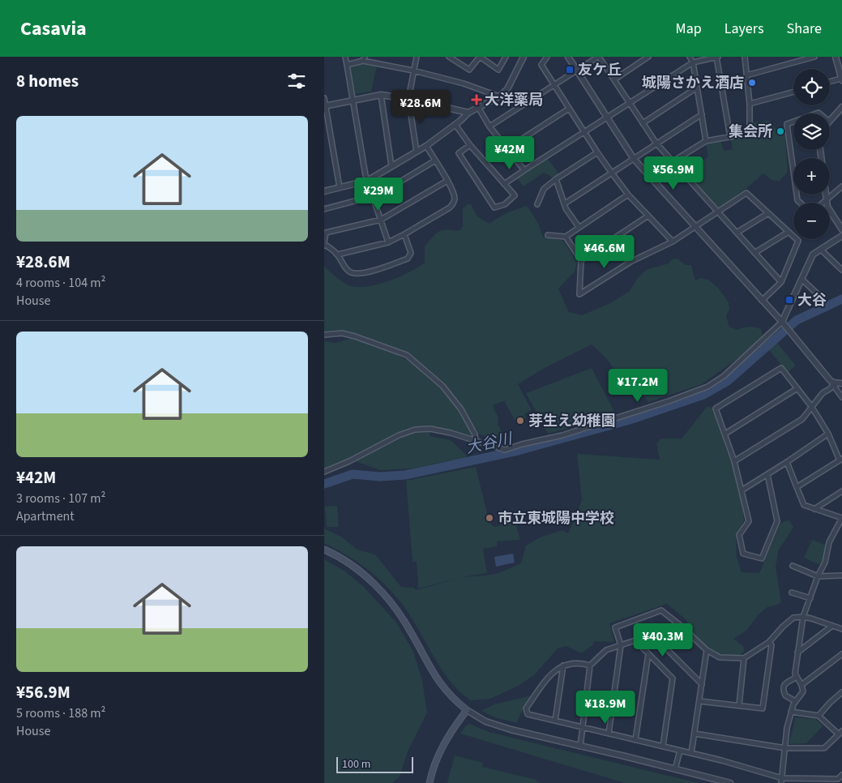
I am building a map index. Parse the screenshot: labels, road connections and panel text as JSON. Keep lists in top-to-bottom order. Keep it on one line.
{"water":["大谷川"],"places":{"transit":["友ケ丘","大谷"],"other":["城陽さかえ酒店","集会所","芽生え幼稚園","市立東城陽中学校"],"health":["大洋薬局"]},"scale_bar":"100 m","page":{"header":"Casavia","nav":["Map","Layers","Share"],"heading":"8 homes","map_buttons":["+","−"],"price":["¥28.6M","¥42M","¥56.9M","¥29M","¥46.6M","¥17.2M","¥40.3M","¥18.9M"],"list":[{"name":"¥28.6M","note":"4 rooms · 104 m² · House"},{"name":"¥42M","note":"3 rooms · 107 m² · Apartment"},{"name":"¥56.9M","note":"5 rooms · 188 m² · House"}],"scale":"100 m"}}
